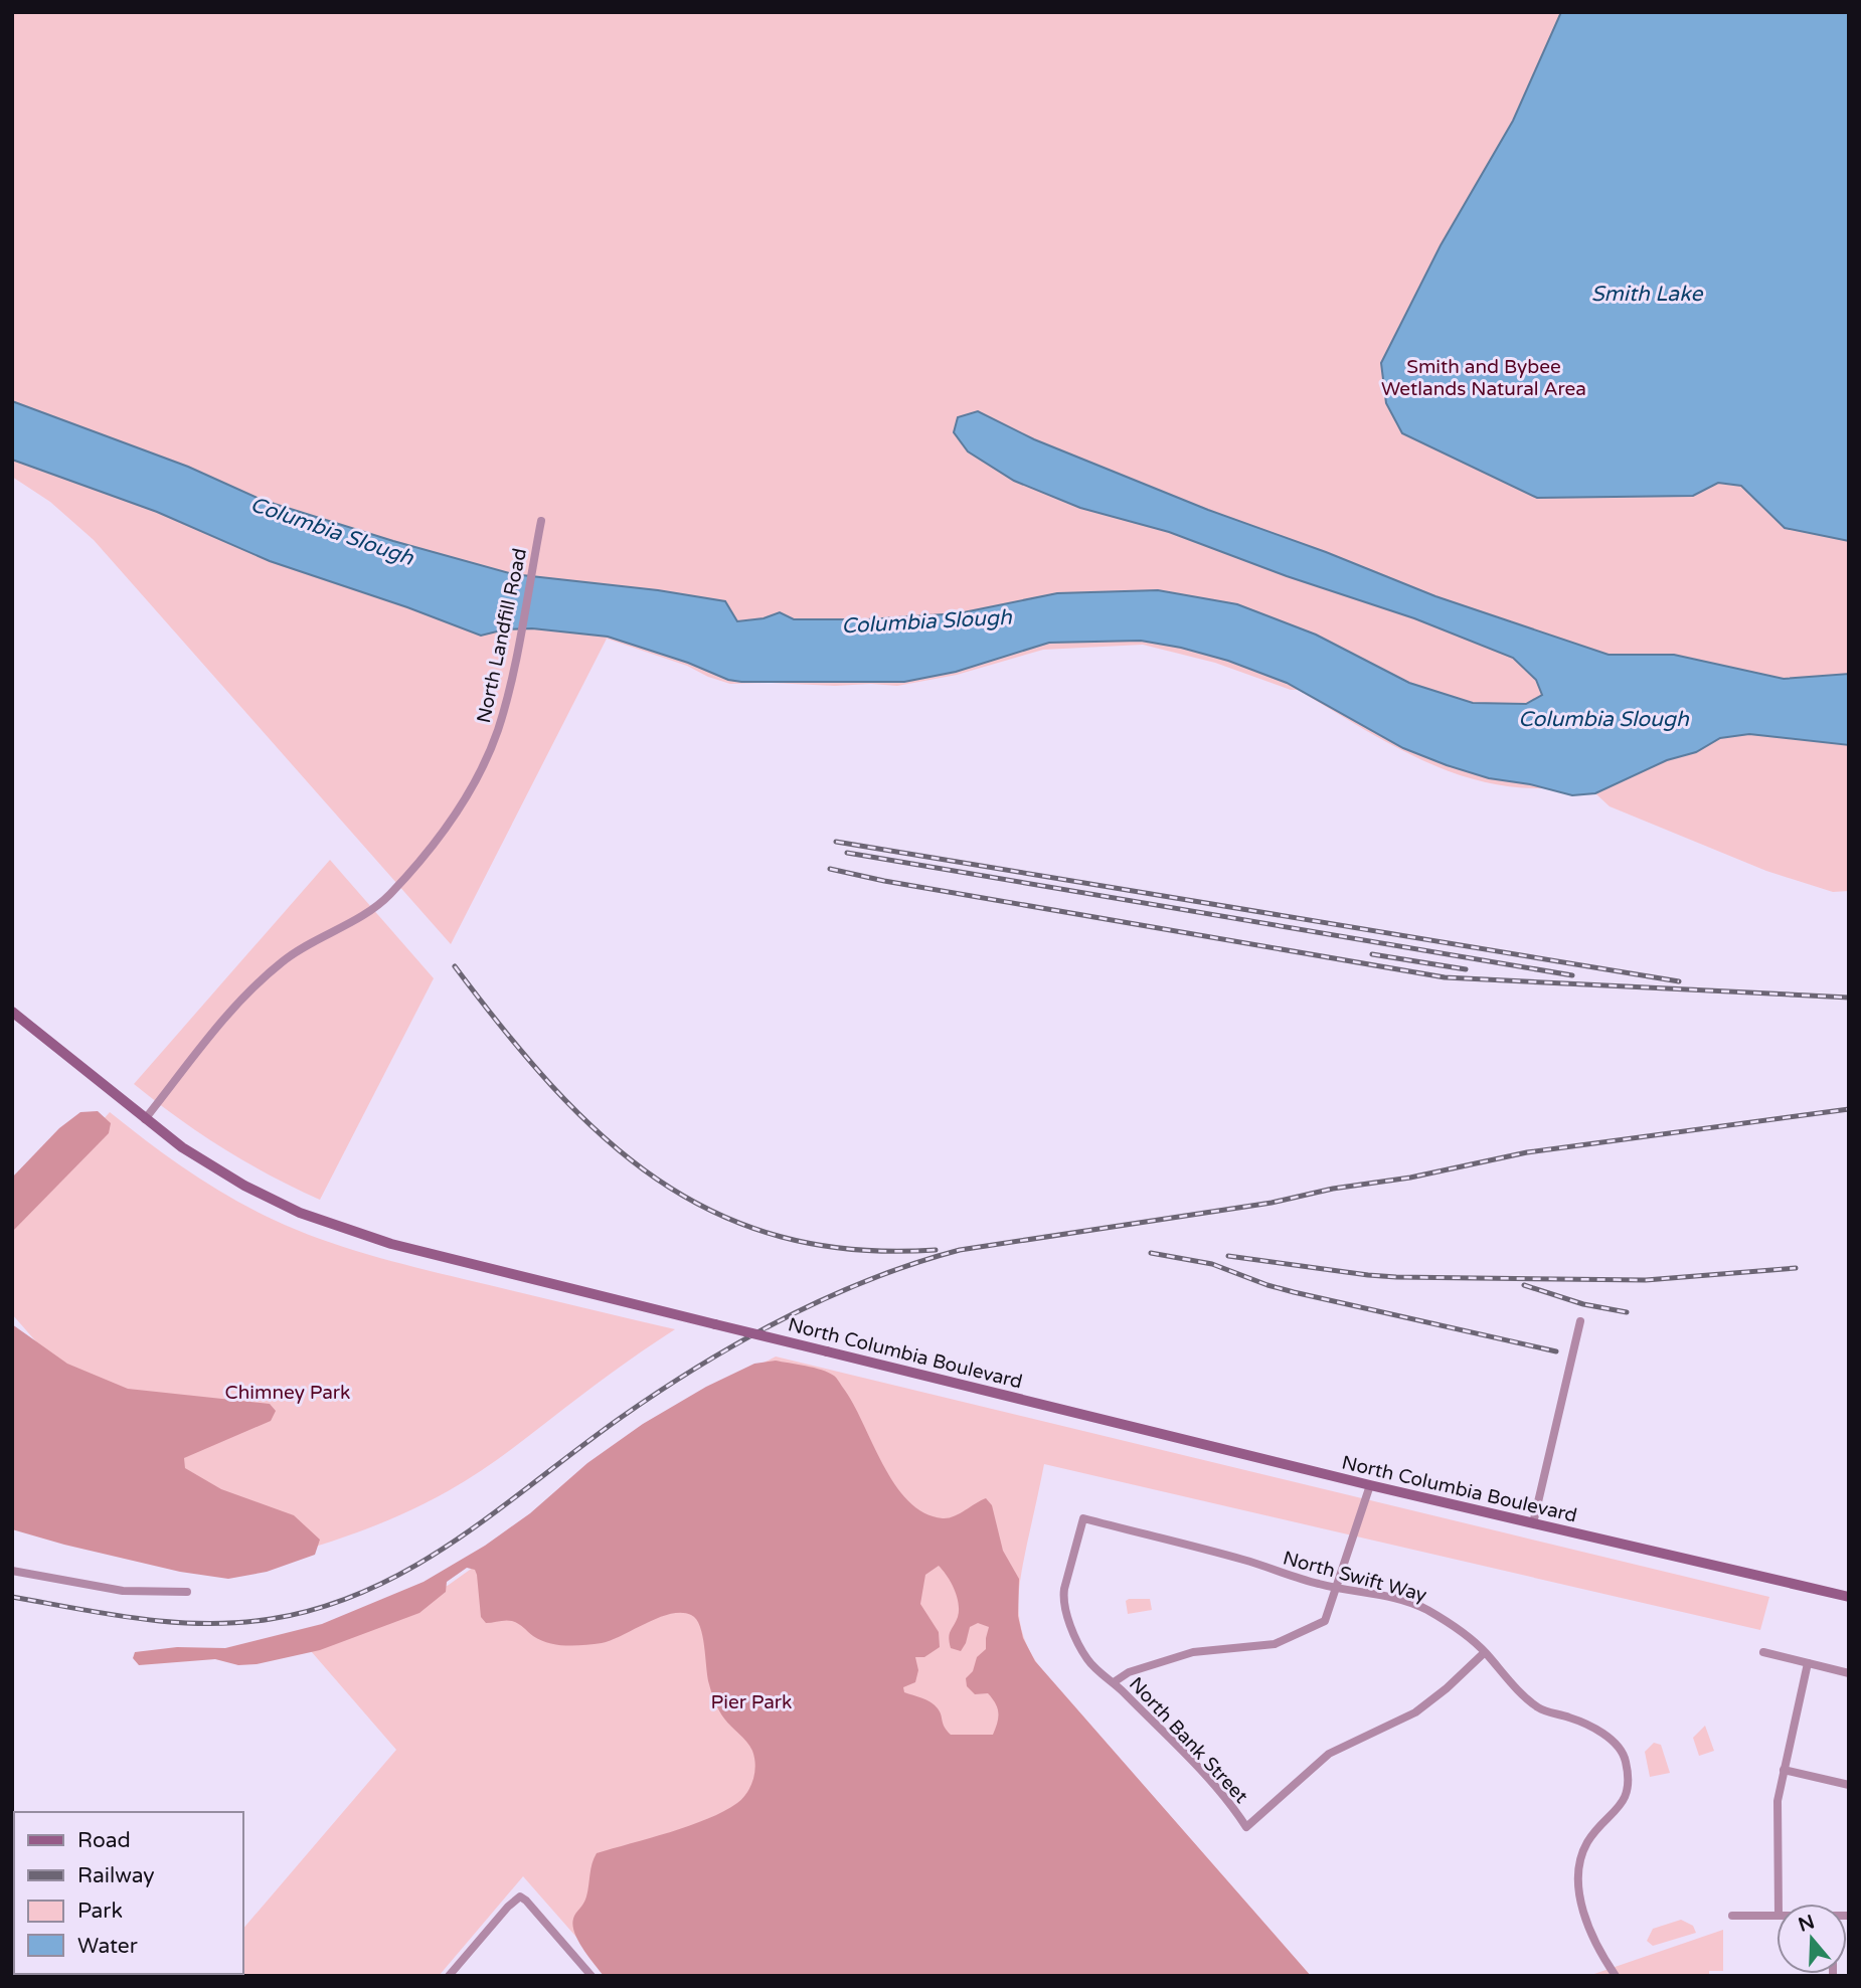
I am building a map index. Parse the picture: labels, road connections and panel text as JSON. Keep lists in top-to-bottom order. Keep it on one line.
{"streets":{"main road":["North Columbia Boulevard"],"street":["North Landfill Road","North Swift Way","North Bank Street"]},"crossings":[["North Landfill Road","North Columbia Boulevard"],["North Swift Way","North Bank Street"]],"water":["Smith Lake","Columbia Slough"],"parks":["Smith and Bybee Wetlands Natural Area","Chimney Park","Pier Park"],"legend":["Road","Railway","Park","Water"],"north":"top"}
